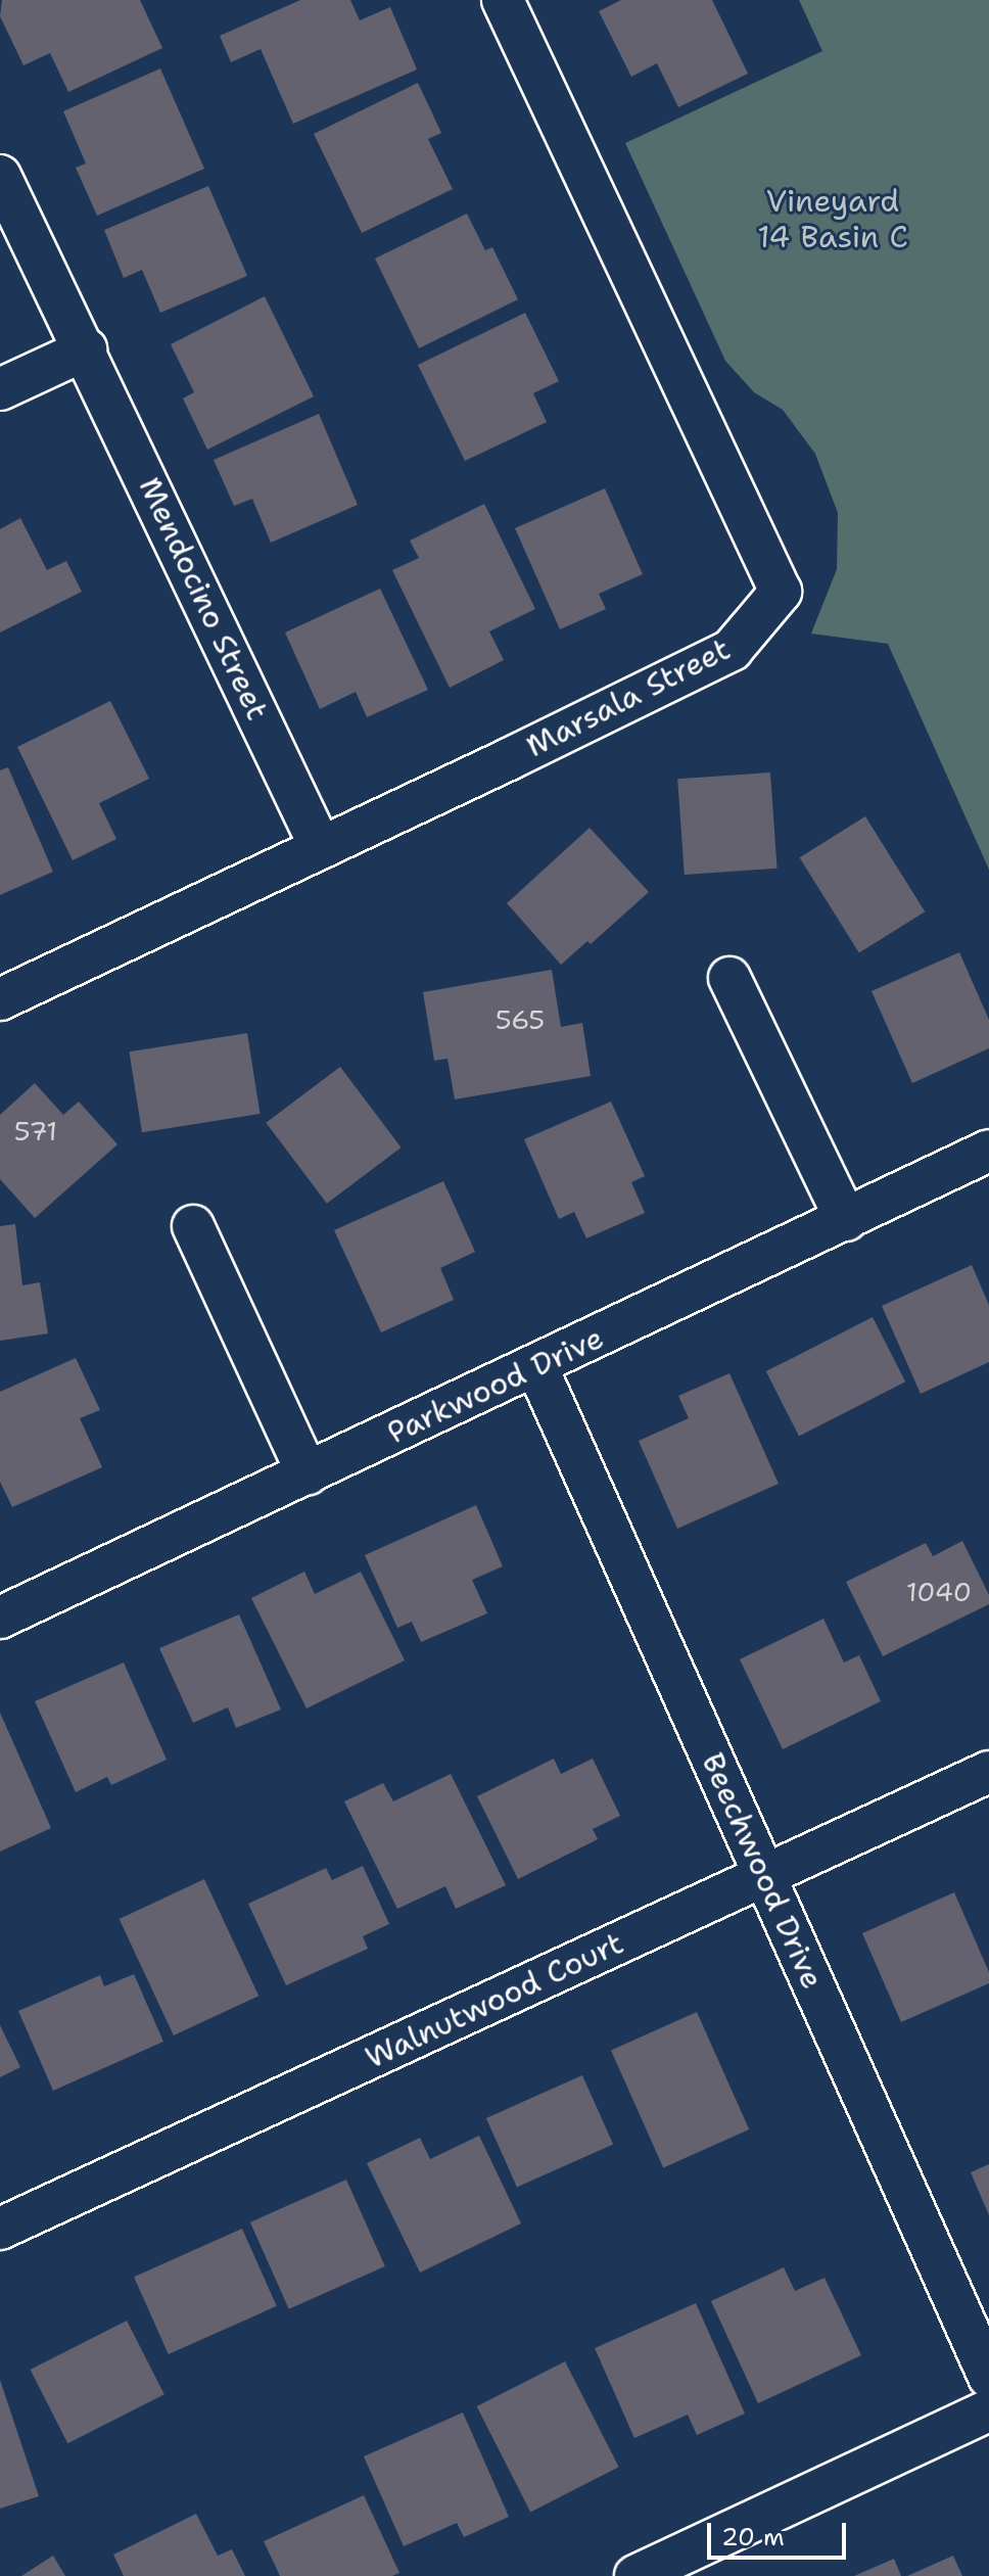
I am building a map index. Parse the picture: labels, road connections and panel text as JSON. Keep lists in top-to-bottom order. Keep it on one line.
{"streets":{"street":["Mendocino Street","Marsala Street","Parkwood Drive","Beechwood Drive","Walnutwood Court"]},"crossings":[["Mendocino Street","Marsala Street"],["Parkwood Drive","Beechwood Drive"],["Beechwood Drive","Walnutwood Court"]],"parks":["Vineyard 14 Basin C"],"house_numbers":["565","571","1040"],"scale_bar":"20 m"}
